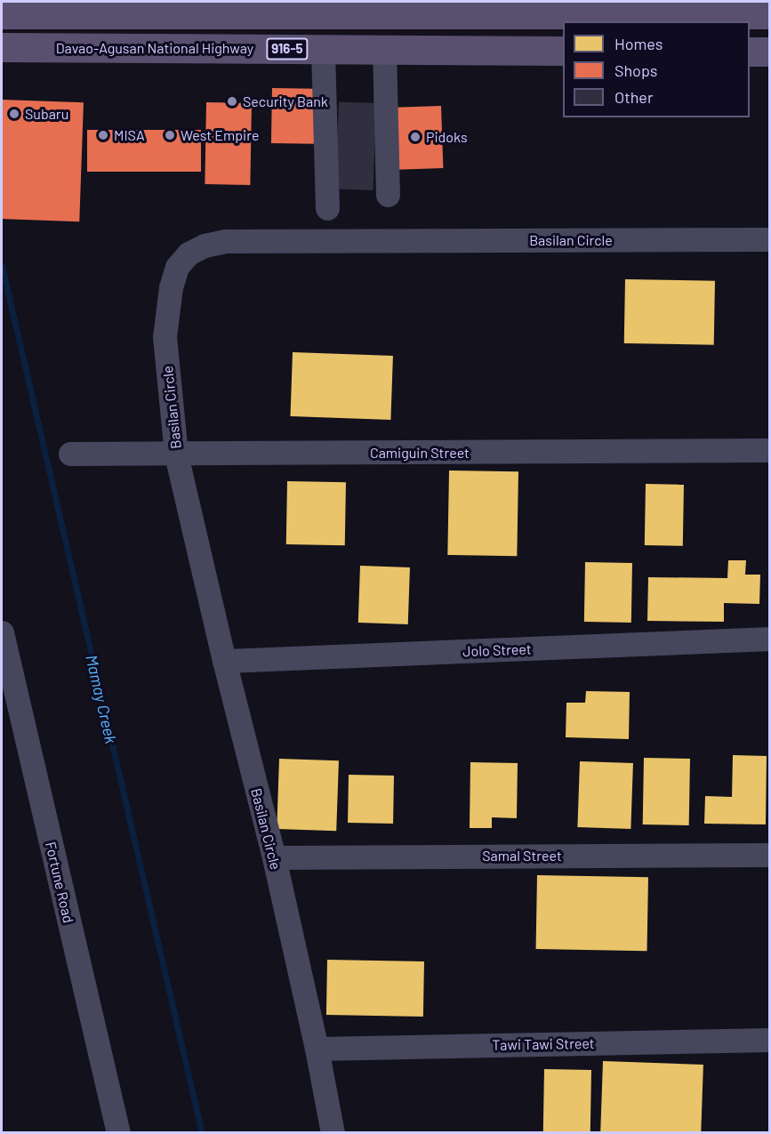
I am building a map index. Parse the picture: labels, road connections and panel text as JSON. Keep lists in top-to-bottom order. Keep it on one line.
{"streets":{"main road":["Davao-Agusan National Highway","916-5"],"street":["Basilan Circle","Camiguin Street","Jolo Street","Samal Street","Fortune Road","Tawi Tawi Street"]},"crossings":[["Basilan Circle","Camiguin Street"],["Basilan Circle","Jolo Street"],["Basilan Circle","Samal Street"],["Basilan Circle","Tawi Tawi Street"]],"water":["Mamay Creek"],"places":["Security Bank","Subaru","MISA","West Empire","Pidoks"],"legend":["Homes","Shops","Other"]}
